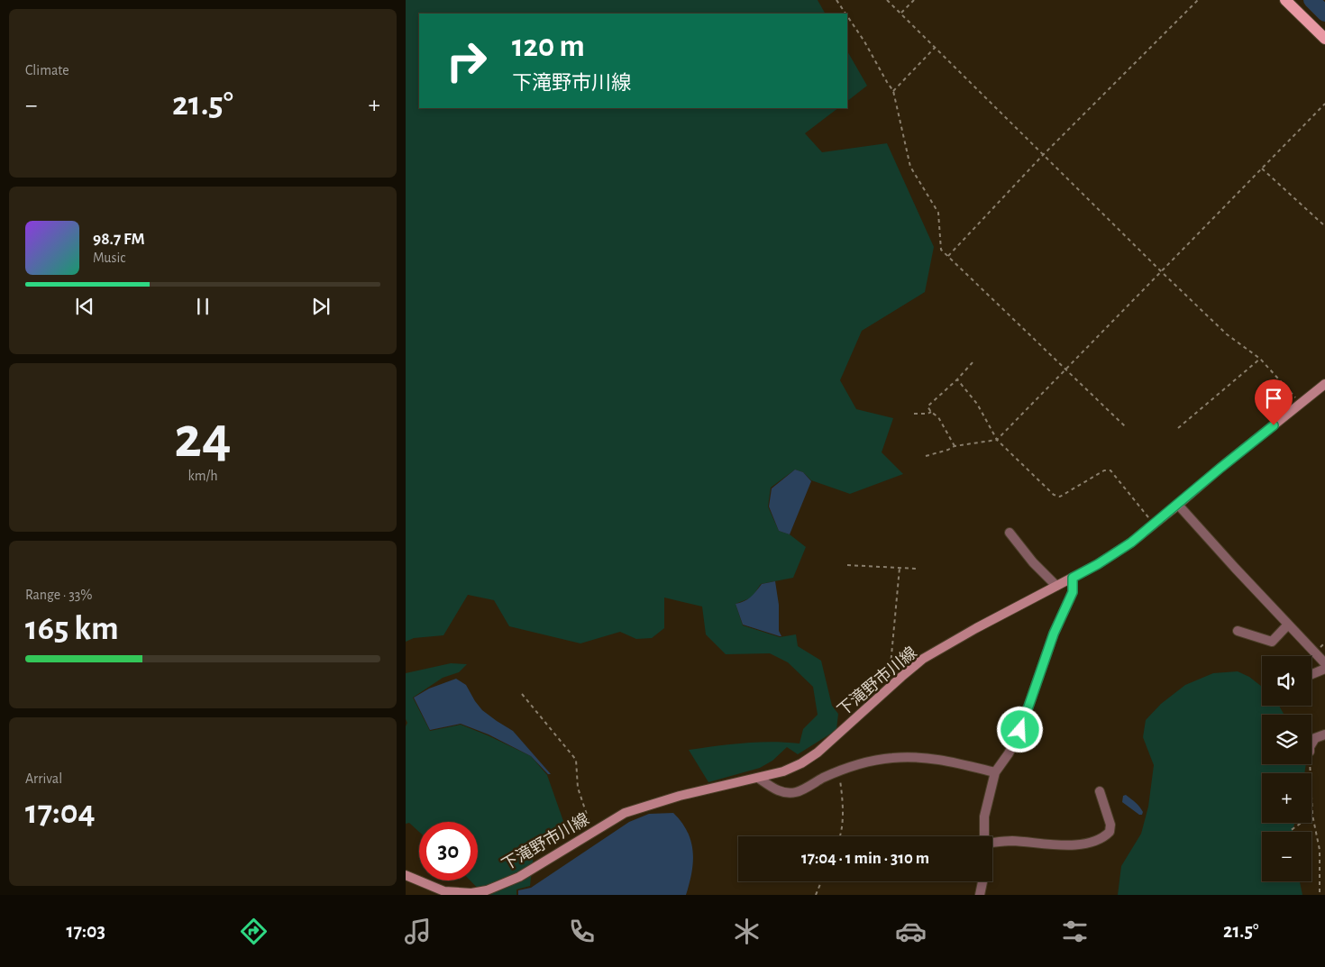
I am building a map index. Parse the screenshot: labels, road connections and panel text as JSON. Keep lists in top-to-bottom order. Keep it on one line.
{"streets":{"main road":["下滝野市川線"]},"page":{"tile":["Climate",["24","km/h"],["Range · 33%","165 km"],["Arrival","17:04"]],"turn":["120 m","下滝野市川線"],"heat":["−","21.5°","+"],"song":["98.7 FM","Music"],"map_buttons":["+","−"],"limit":"30","trip":"17:04 · 1 min · 310 m","tabs":["17:03","21.5°"]}}
